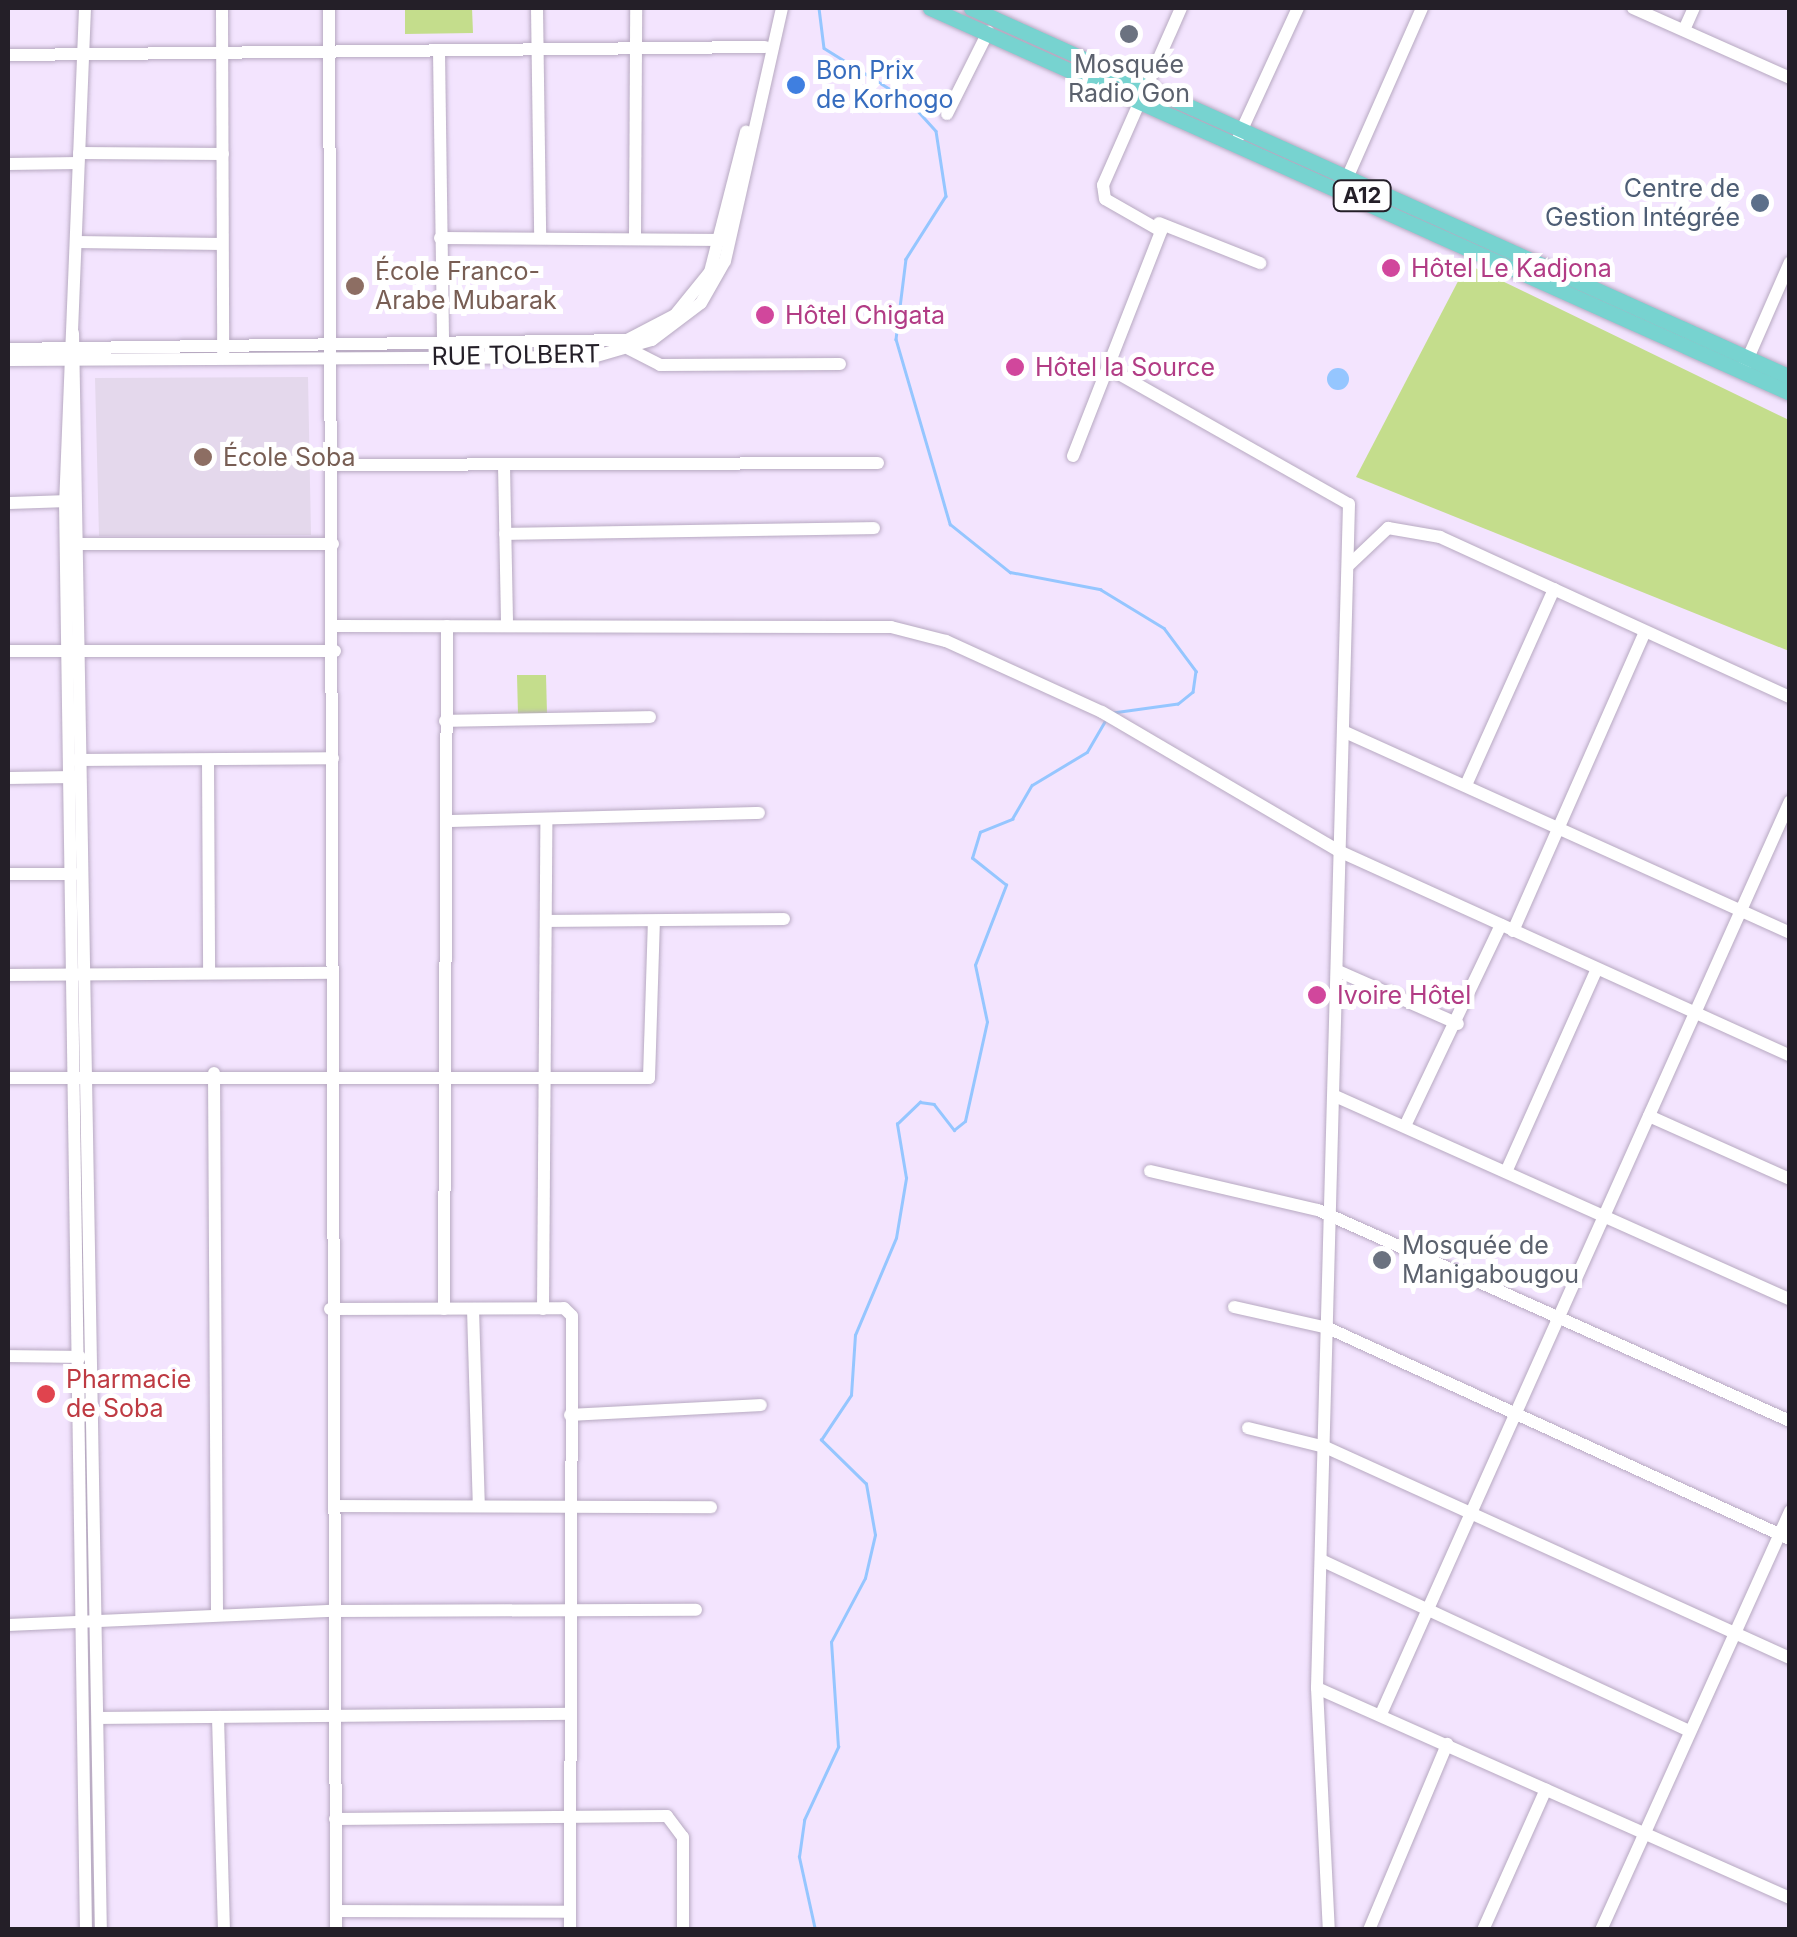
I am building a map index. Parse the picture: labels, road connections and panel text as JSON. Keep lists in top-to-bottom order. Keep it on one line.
{"streets":{"main road":["A12"],"street":["RUE TOLBERT"]},"places":["Mosquée Radio Gon","Bon Prix de Korhogo","Centre de Gestion Intégrée","Hôtel Le Kadjona","École Franco- Arabe Mubarak","Hôtel Chigata","Hôtel la Source","École Soba","Ivoire Hôtel","Mosquée de Manigabougou","Pharmacie de Soba"]}
